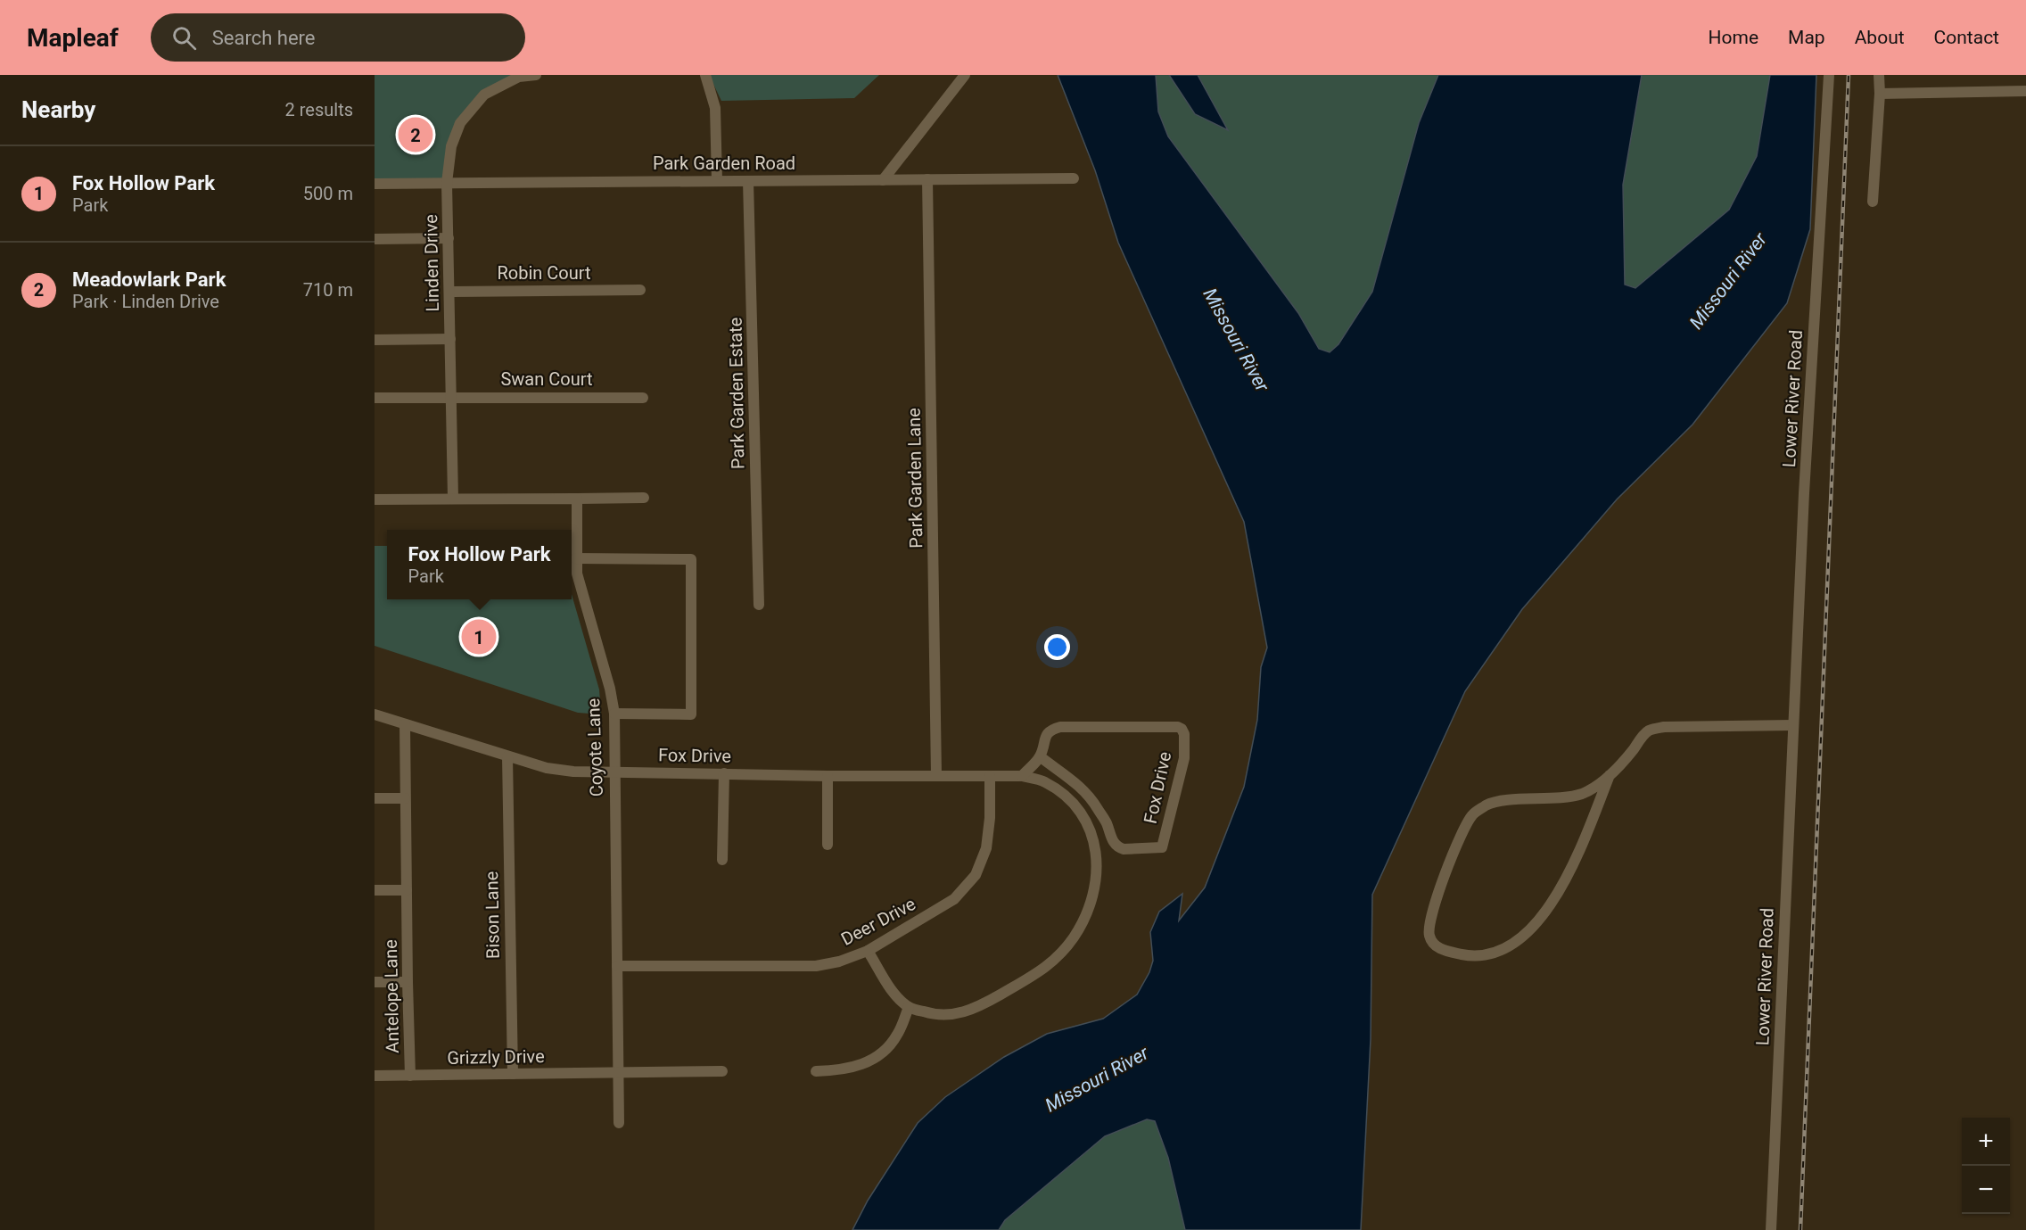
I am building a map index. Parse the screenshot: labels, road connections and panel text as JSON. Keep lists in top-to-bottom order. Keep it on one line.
{"streets":{"street":["Park Garden Road","Linden Drive","Robin Court","Swan Court","Park Garden Estate","Lower River Road","Park Garden Lane","Coyote Lane","Fox Drive","Bison Lane","Deer Drive","Antelope Lane","Grizzly Drive"]},"crossings":[["Park Garden Road","Linden Drive"],["Park Garden Road","Park Garden Estate"],["Park Garden Road","Park Garden Lane"],["Linden Drive","Robin Court"],["Linden Drive","Swan Court"],["Park Garden Lane","Fox Drive"],["Coyote Lane","Fox Drive"],["Coyote Lane","Deer Drive"],["Coyote Lane","Grizzly Drive"],["Fox Drive","Bison Lane"],["Fox Drive","Deer Drive"],["Fox Drive","Antelope Lane"],["Bison Lane","Grizzly Drive"],["Antelope Lane","Grizzly Drive"]],"water":["Missouri River"],"page":{"header":"Mapleaf","search":"Search here","nav":["Home","Map","About","Contact"],"heading":["Nearby","2 results"],"pins":["2","1"],"list":[{"mark":"1","name":"Fox Hollow Park","note":"Park","value":"500 m"},{"mark":"2","name":"Meadowlark Park","note":"Park · Linden Drive","value":"710 m"}],"popup":["Fox Hollow Park","Park"],"map_buttons":["+","−"]}}
